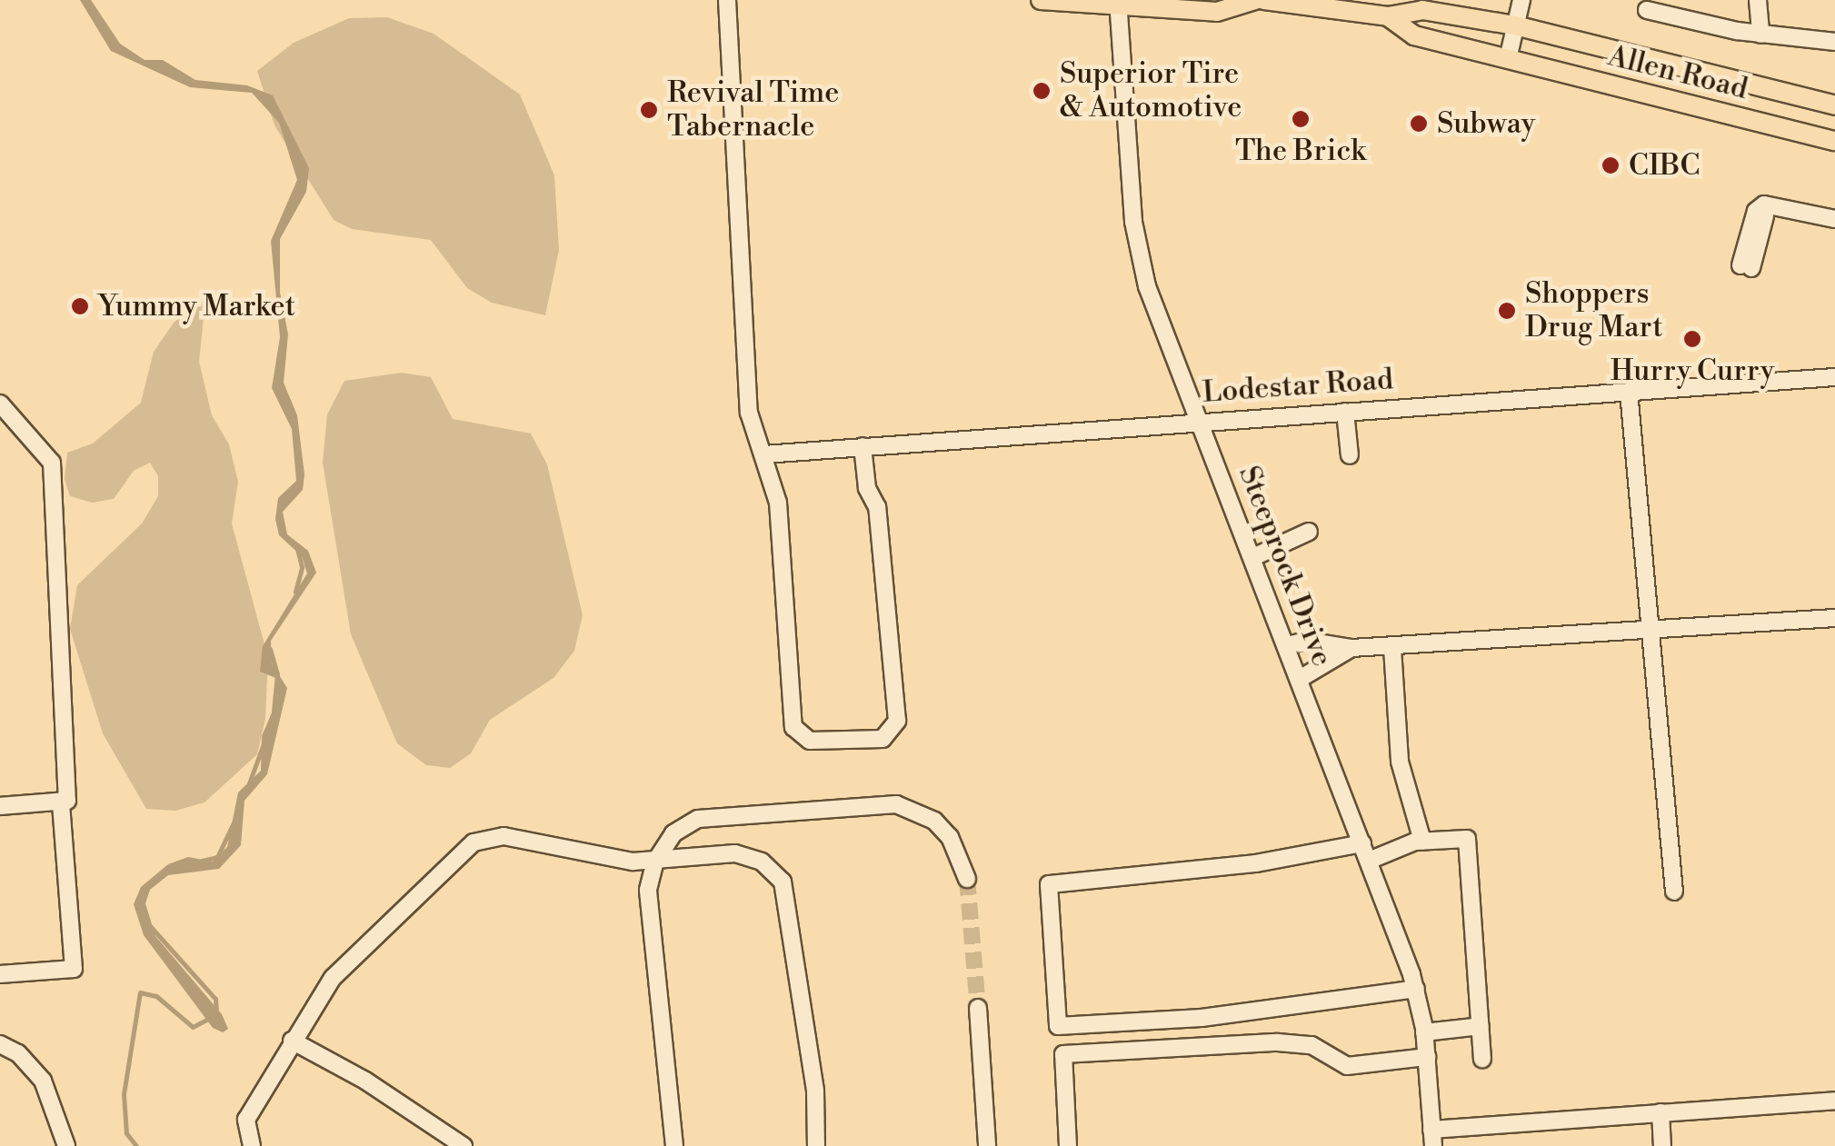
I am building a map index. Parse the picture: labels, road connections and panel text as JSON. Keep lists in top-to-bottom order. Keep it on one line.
{"streets":{"main road":["Allen Road"],"street":["Lodestar Road","Steeprock Drive"]},"crossings":[["Lodestar Road","Steeprock Drive"]],"places":["Superior Tire & Automotive","Revival Time Tabernacle","The Brick","Subway","CIBC","Yummy Market","Shoppers Drug Mart","Hurry Curry"]}
